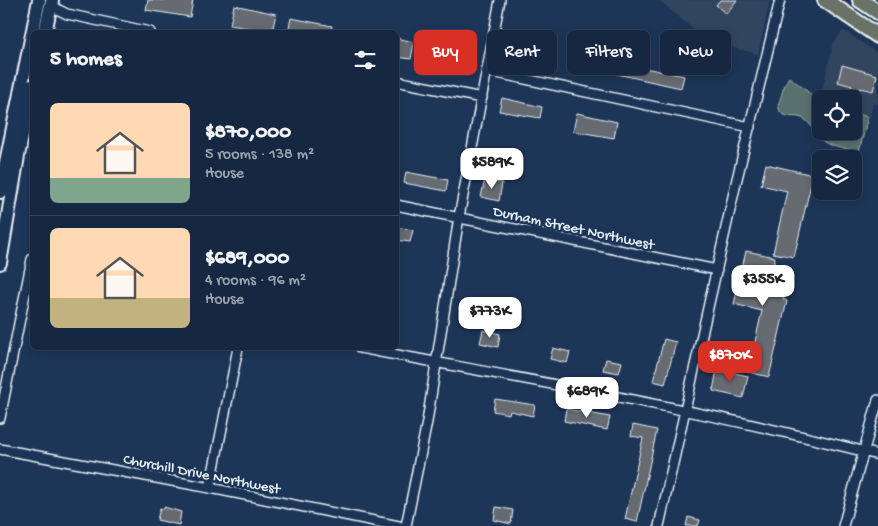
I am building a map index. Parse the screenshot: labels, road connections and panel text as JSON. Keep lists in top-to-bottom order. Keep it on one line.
{"streets":{"street":["Durham Street Northwest","Churchill Drive Northwest"]},"page":{"chip":["Buy","Rent","Filters","New"],"heading":"5 homes","list":[{"name":"$870,000","note":"5 rooms · 138 m² · House"},{"name":"$689,000","note":"4 rooms · 96 m² · House"}],"price":["$589K","$355K","$773K","$870K","$689K"]}}
